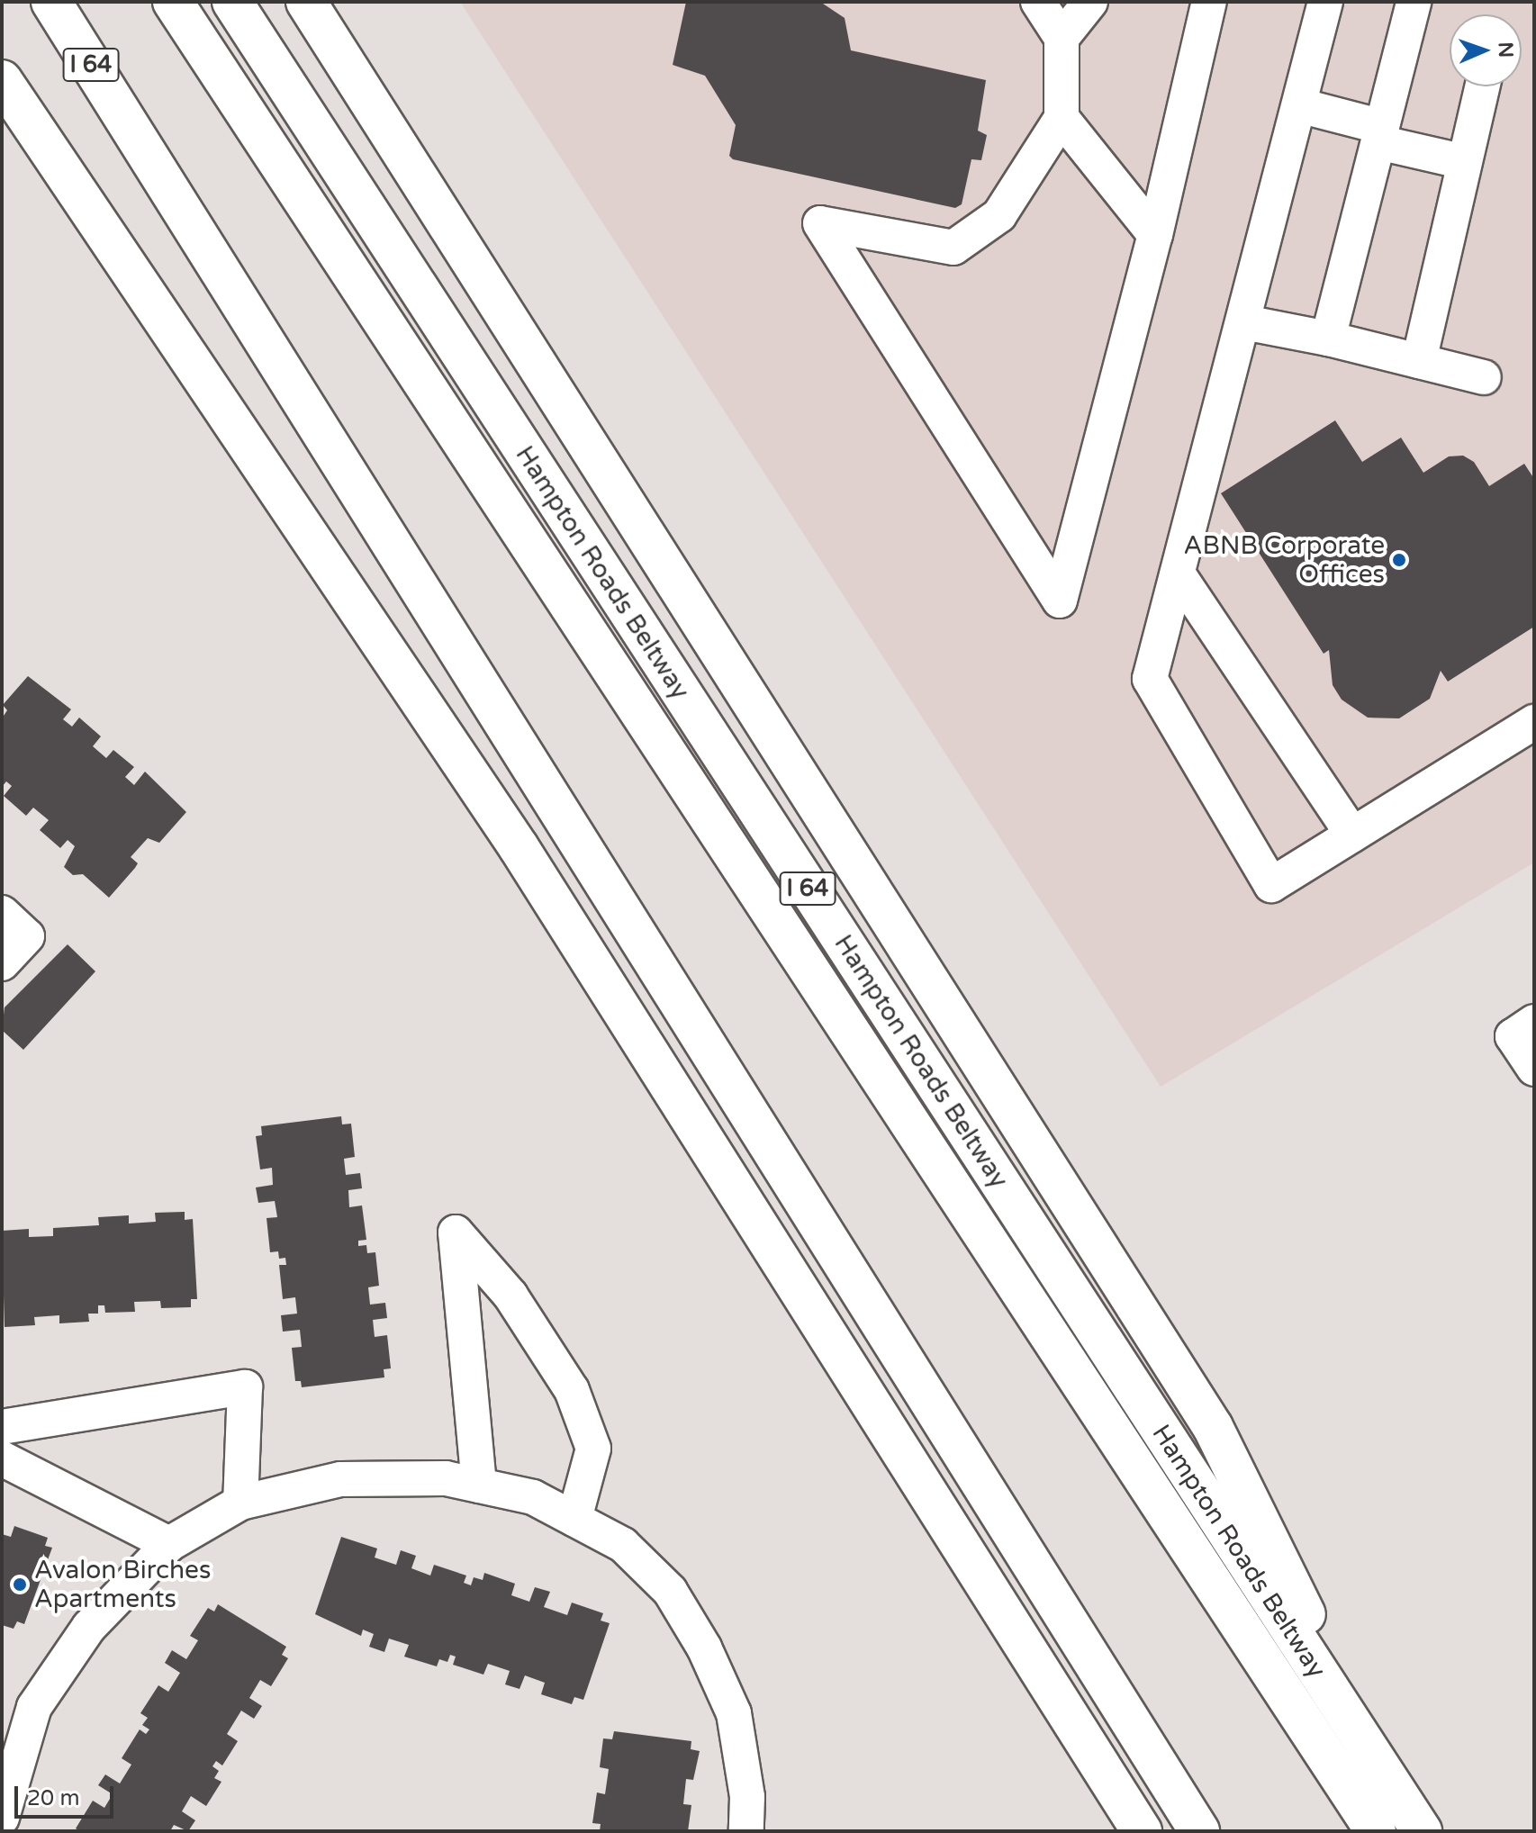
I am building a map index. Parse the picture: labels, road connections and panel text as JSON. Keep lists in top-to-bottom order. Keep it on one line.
{"streets":{"highway":["I 64","Hampton Roads Beltway"]},"places":["ABNB Corporate Offices","Avalon Birches Apartments"],"scale_bar":"20 m","north":"right"}
